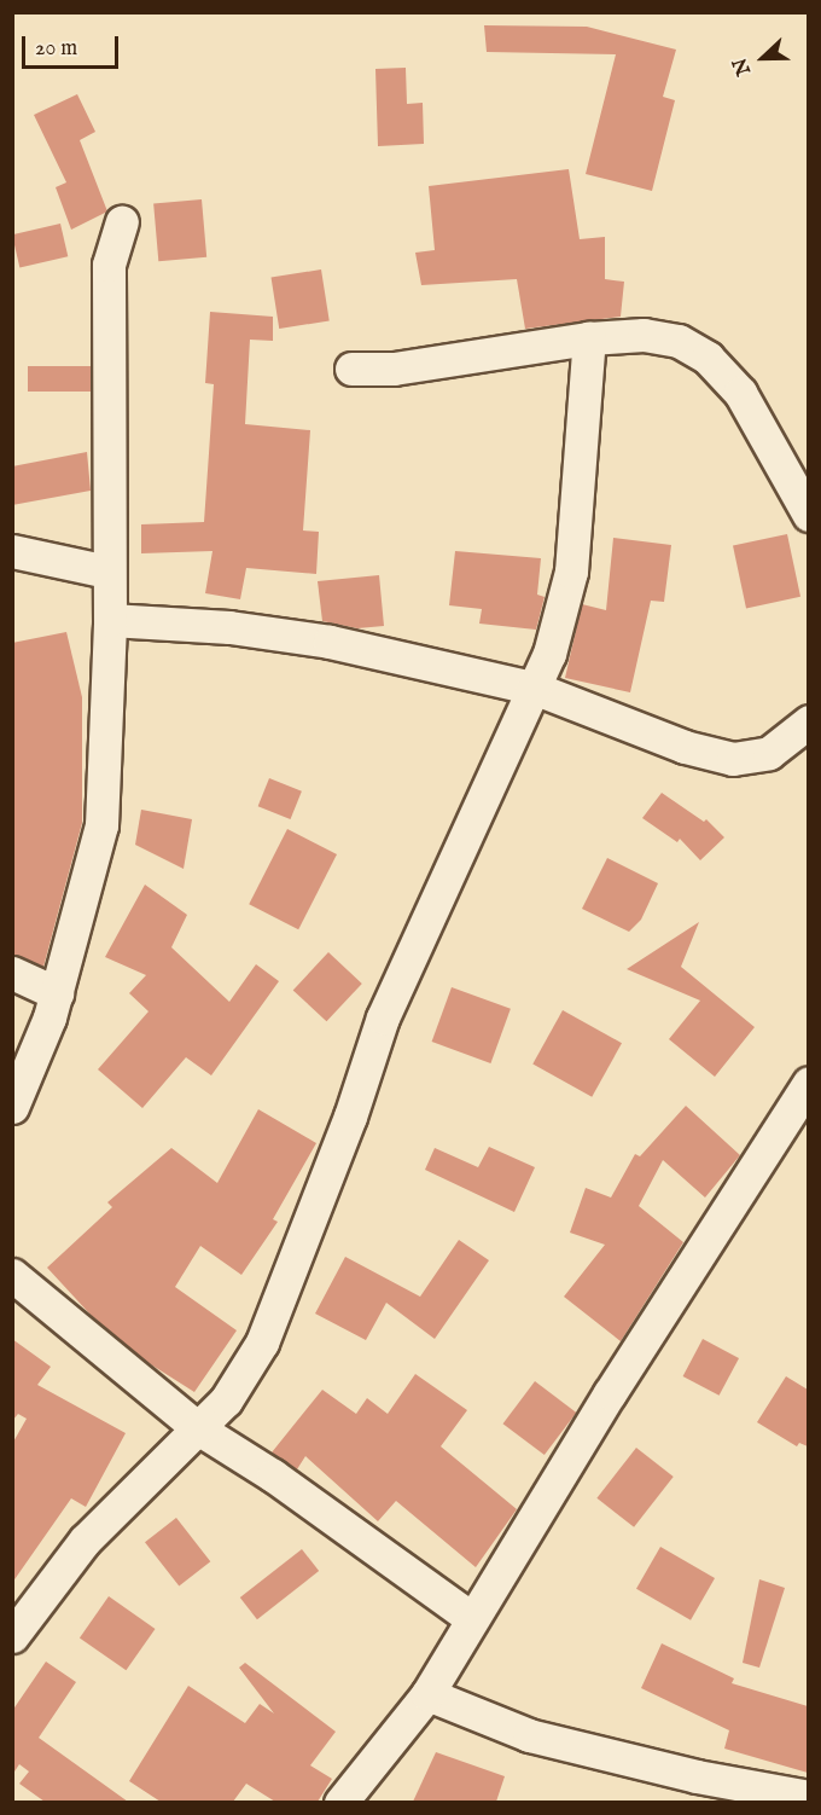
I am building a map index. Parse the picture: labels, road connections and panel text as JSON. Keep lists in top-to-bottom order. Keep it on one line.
{"scale_bar":"20 m","north":"left"}
